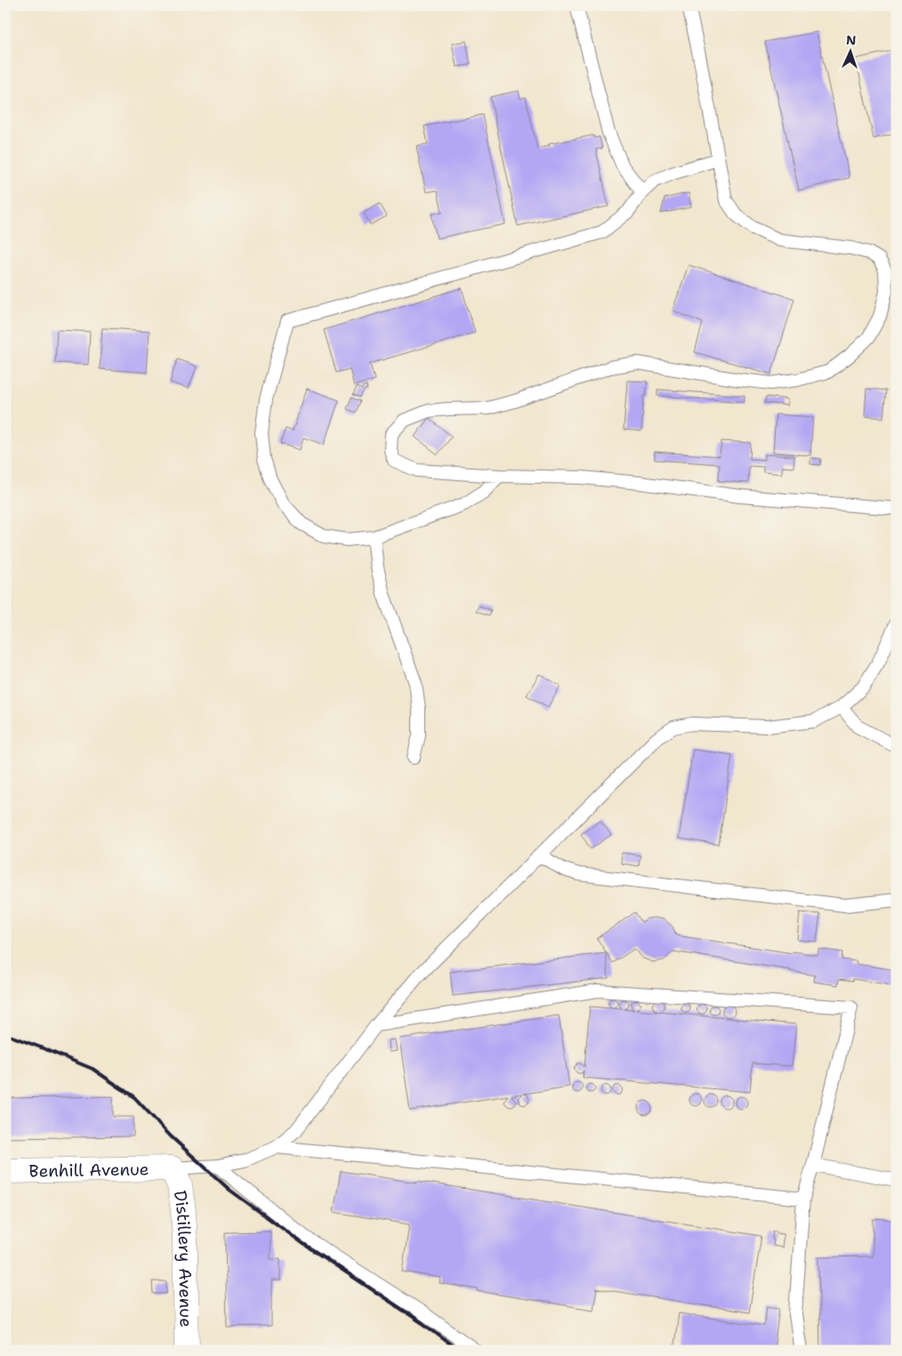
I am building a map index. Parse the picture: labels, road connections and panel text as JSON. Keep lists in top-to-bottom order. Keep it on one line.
{"streets":{"street":["Benhill Avenue","Distillery Avenue"]},"crossings":[["Benhill Avenue","Distillery Avenue"]],"north":"top"}
